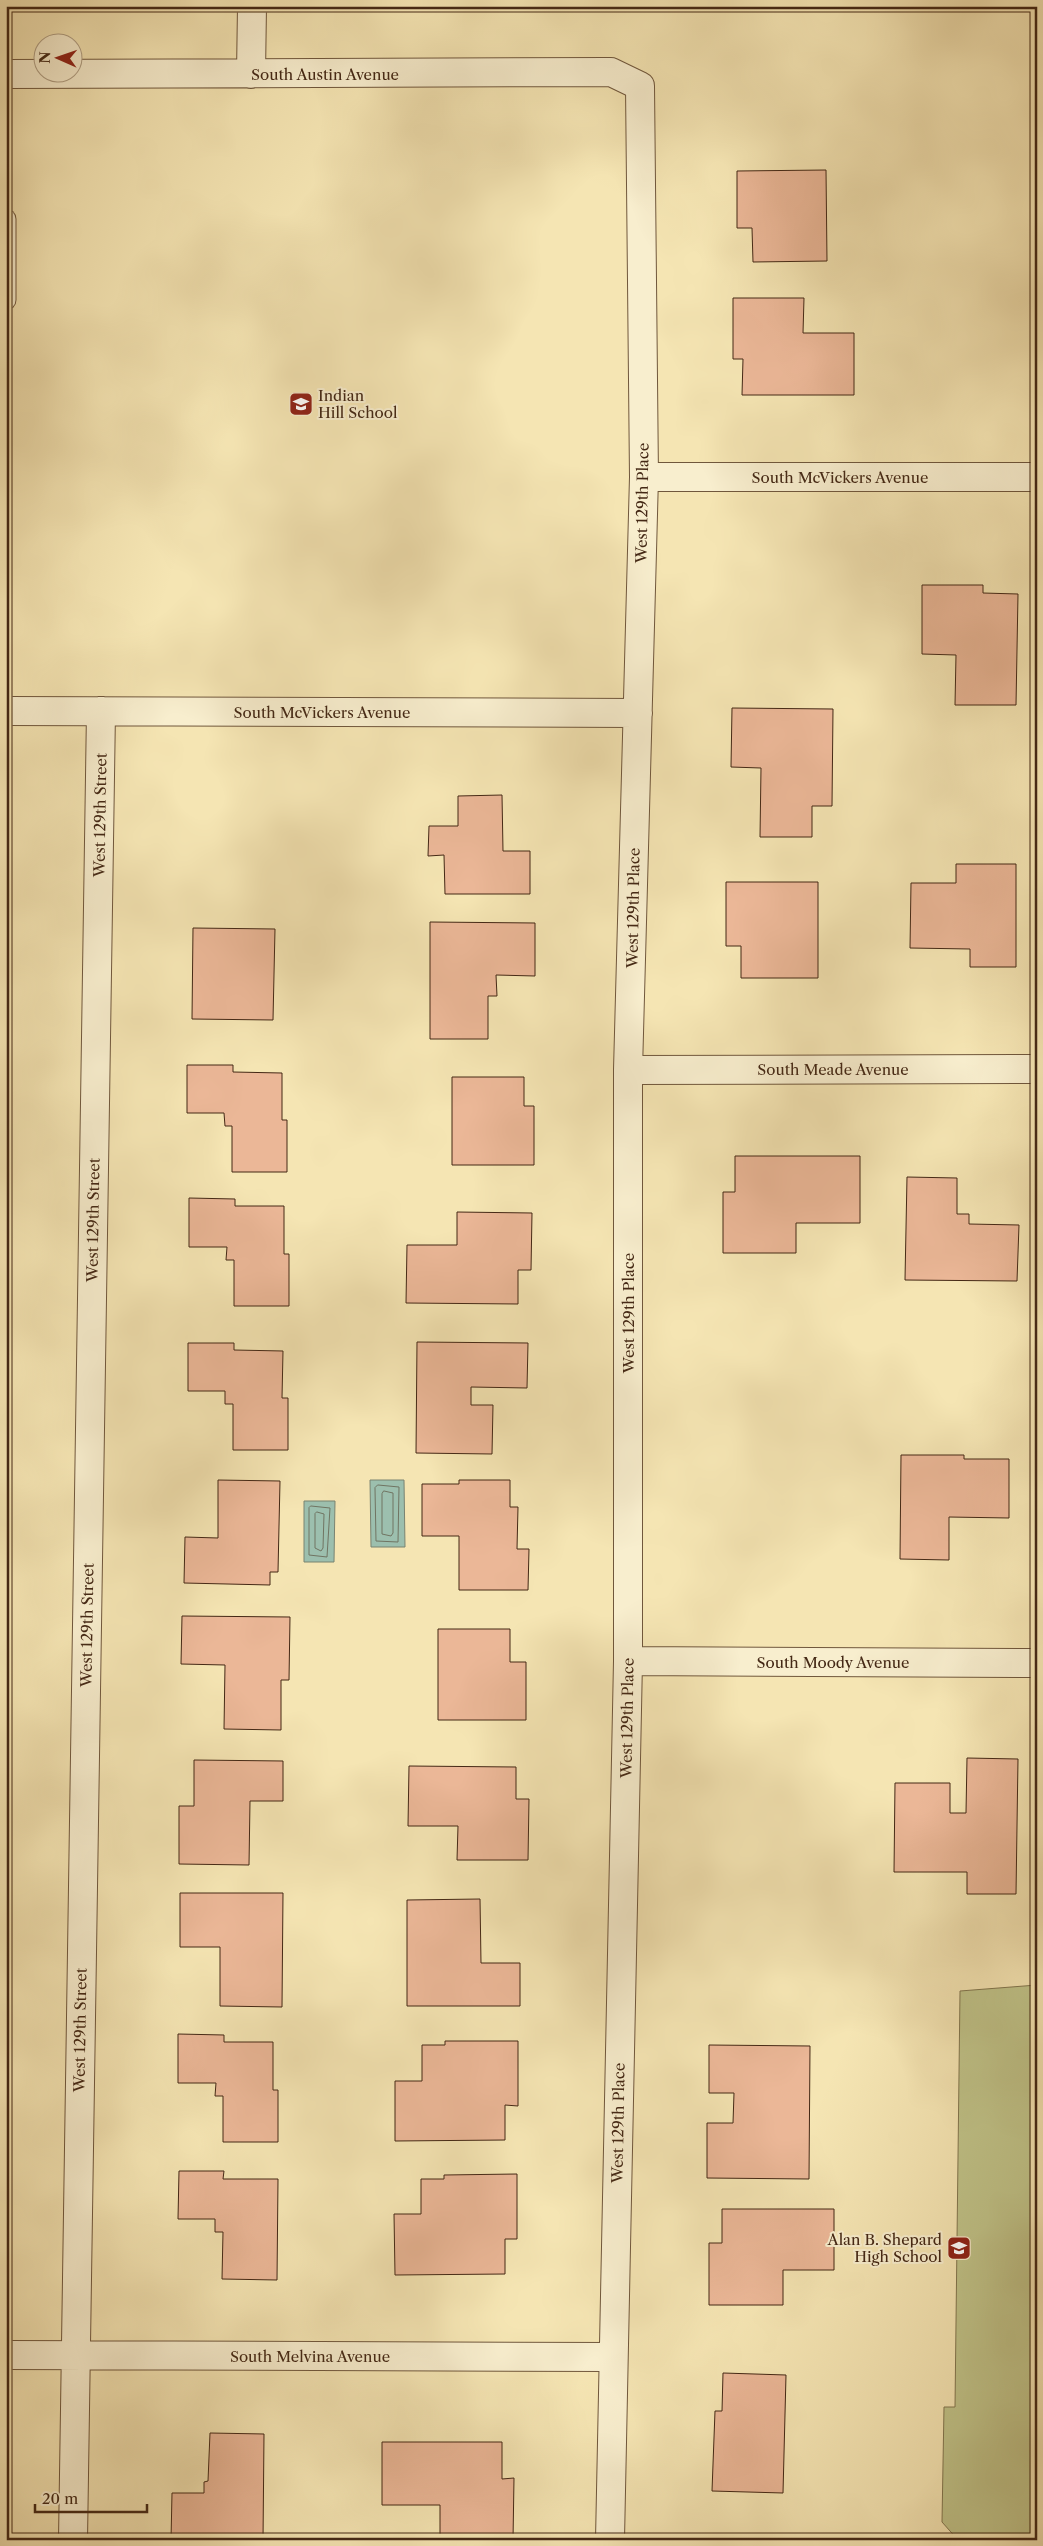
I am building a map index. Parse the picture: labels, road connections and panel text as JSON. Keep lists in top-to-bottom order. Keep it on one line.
{"streets":{"street":["South Austin Avenue","South McVickers Avenue","West 129th Place","West 129th Street","South Meade Avenue","South Moody Avenue","South Melvina Avenue"]},"crossings":[["South Austin Avenue","West 129th Place"],["South McVickers Avenue","West 129th Place"],["South McVickers Avenue","West 129th Street"],["West 129th Place","South Meade Avenue"],["West 129th Place","South Moody Avenue"],["West 129th Place","South Melvina Avenue"],["West 129th Street","South Melvina Avenue"]],"places":{"school or university":["Indian Hill School","Alan B. Shepard High School"]},"scale_bar":"20 m","north":"left"}
